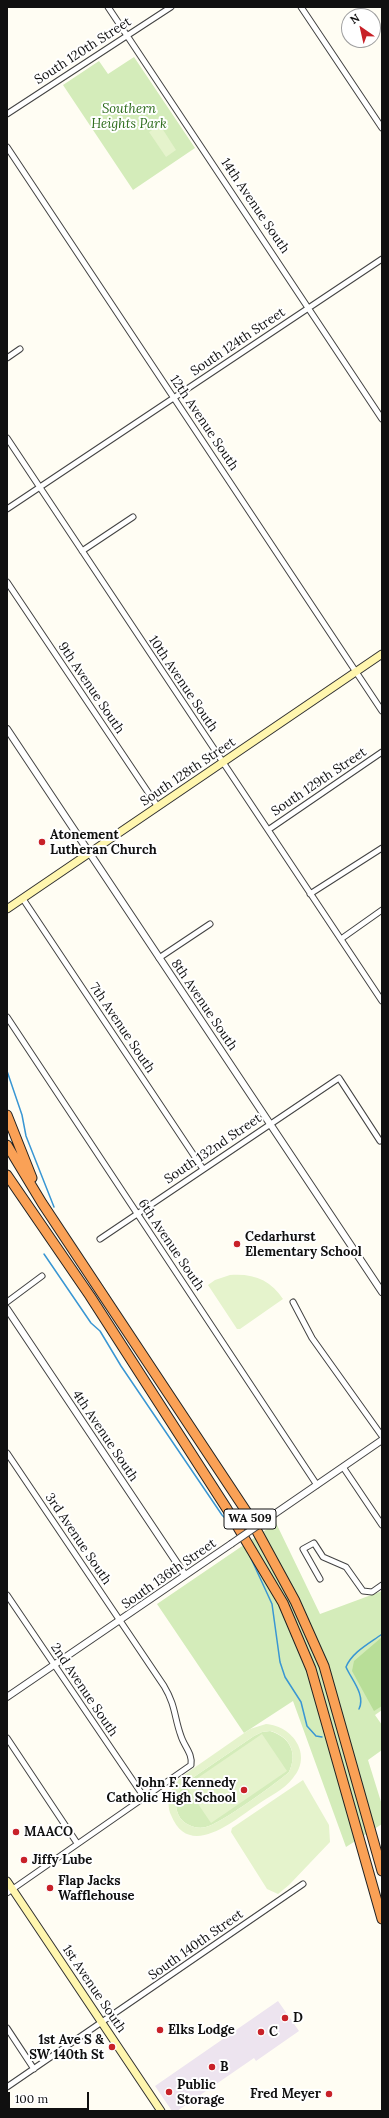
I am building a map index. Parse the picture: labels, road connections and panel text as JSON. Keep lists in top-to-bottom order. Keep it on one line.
{"streets":{"highway":["WA 509"],"main road":["South 128th Street","1st Avenue South"],"street":["South 120th Street","14th Avenue South","South 124th Street","12th Avenue South","10th Avenue South","9th Avenue South","South 129th Street","8th Avenue South","7th Avenue South","South 132nd Street","6th Avenue South","4th Avenue South","3rd Avenue South","South 136th Street","2nd Avenue South","South 140th Street"]},"crossings":[["South 120th Street","14th Avenue South"],["14th Avenue South","South 124th Street"],["South 124th Street","12th Avenue South"],["South 124th Street","10th Avenue South"],["12th Avenue South","South 128th Street"],["10th Avenue South","South 128th Street"],["10th Avenue South","South 129th Street"],["9th Avenue South","South 128th Street"],["South 128th Street","8th Avenue South"],["South 128th Street","7th Avenue South"],["8th Avenue South","South 132nd Street"],["7th Avenue South","South 132nd Street"],["South 132nd Street","6th Avenue South"],["6th Avenue South","South 136th Street"],["4th Avenue South","South 136th Street"],["3rd Avenue South","South 136th Street"],["3rd Avenue South","2nd Avenue South"],["South 136th Street","2nd Avenue South"],["South 140th Street","1st Avenue South"]],"parks":["Southern Heights Park"],"places":["Atonement Lutheran Church","Cedarhurst Elementary School","John F. Kennedy Catholic High School","MAACO","Jiffy Lube","Flap Jacks Wafflehouse","D","Elks Lodge","C","1st Ave S & SW 140th St","B","Public Storage","Fred Meyer"],"scale_bar":"100 m","north":"top left"}
